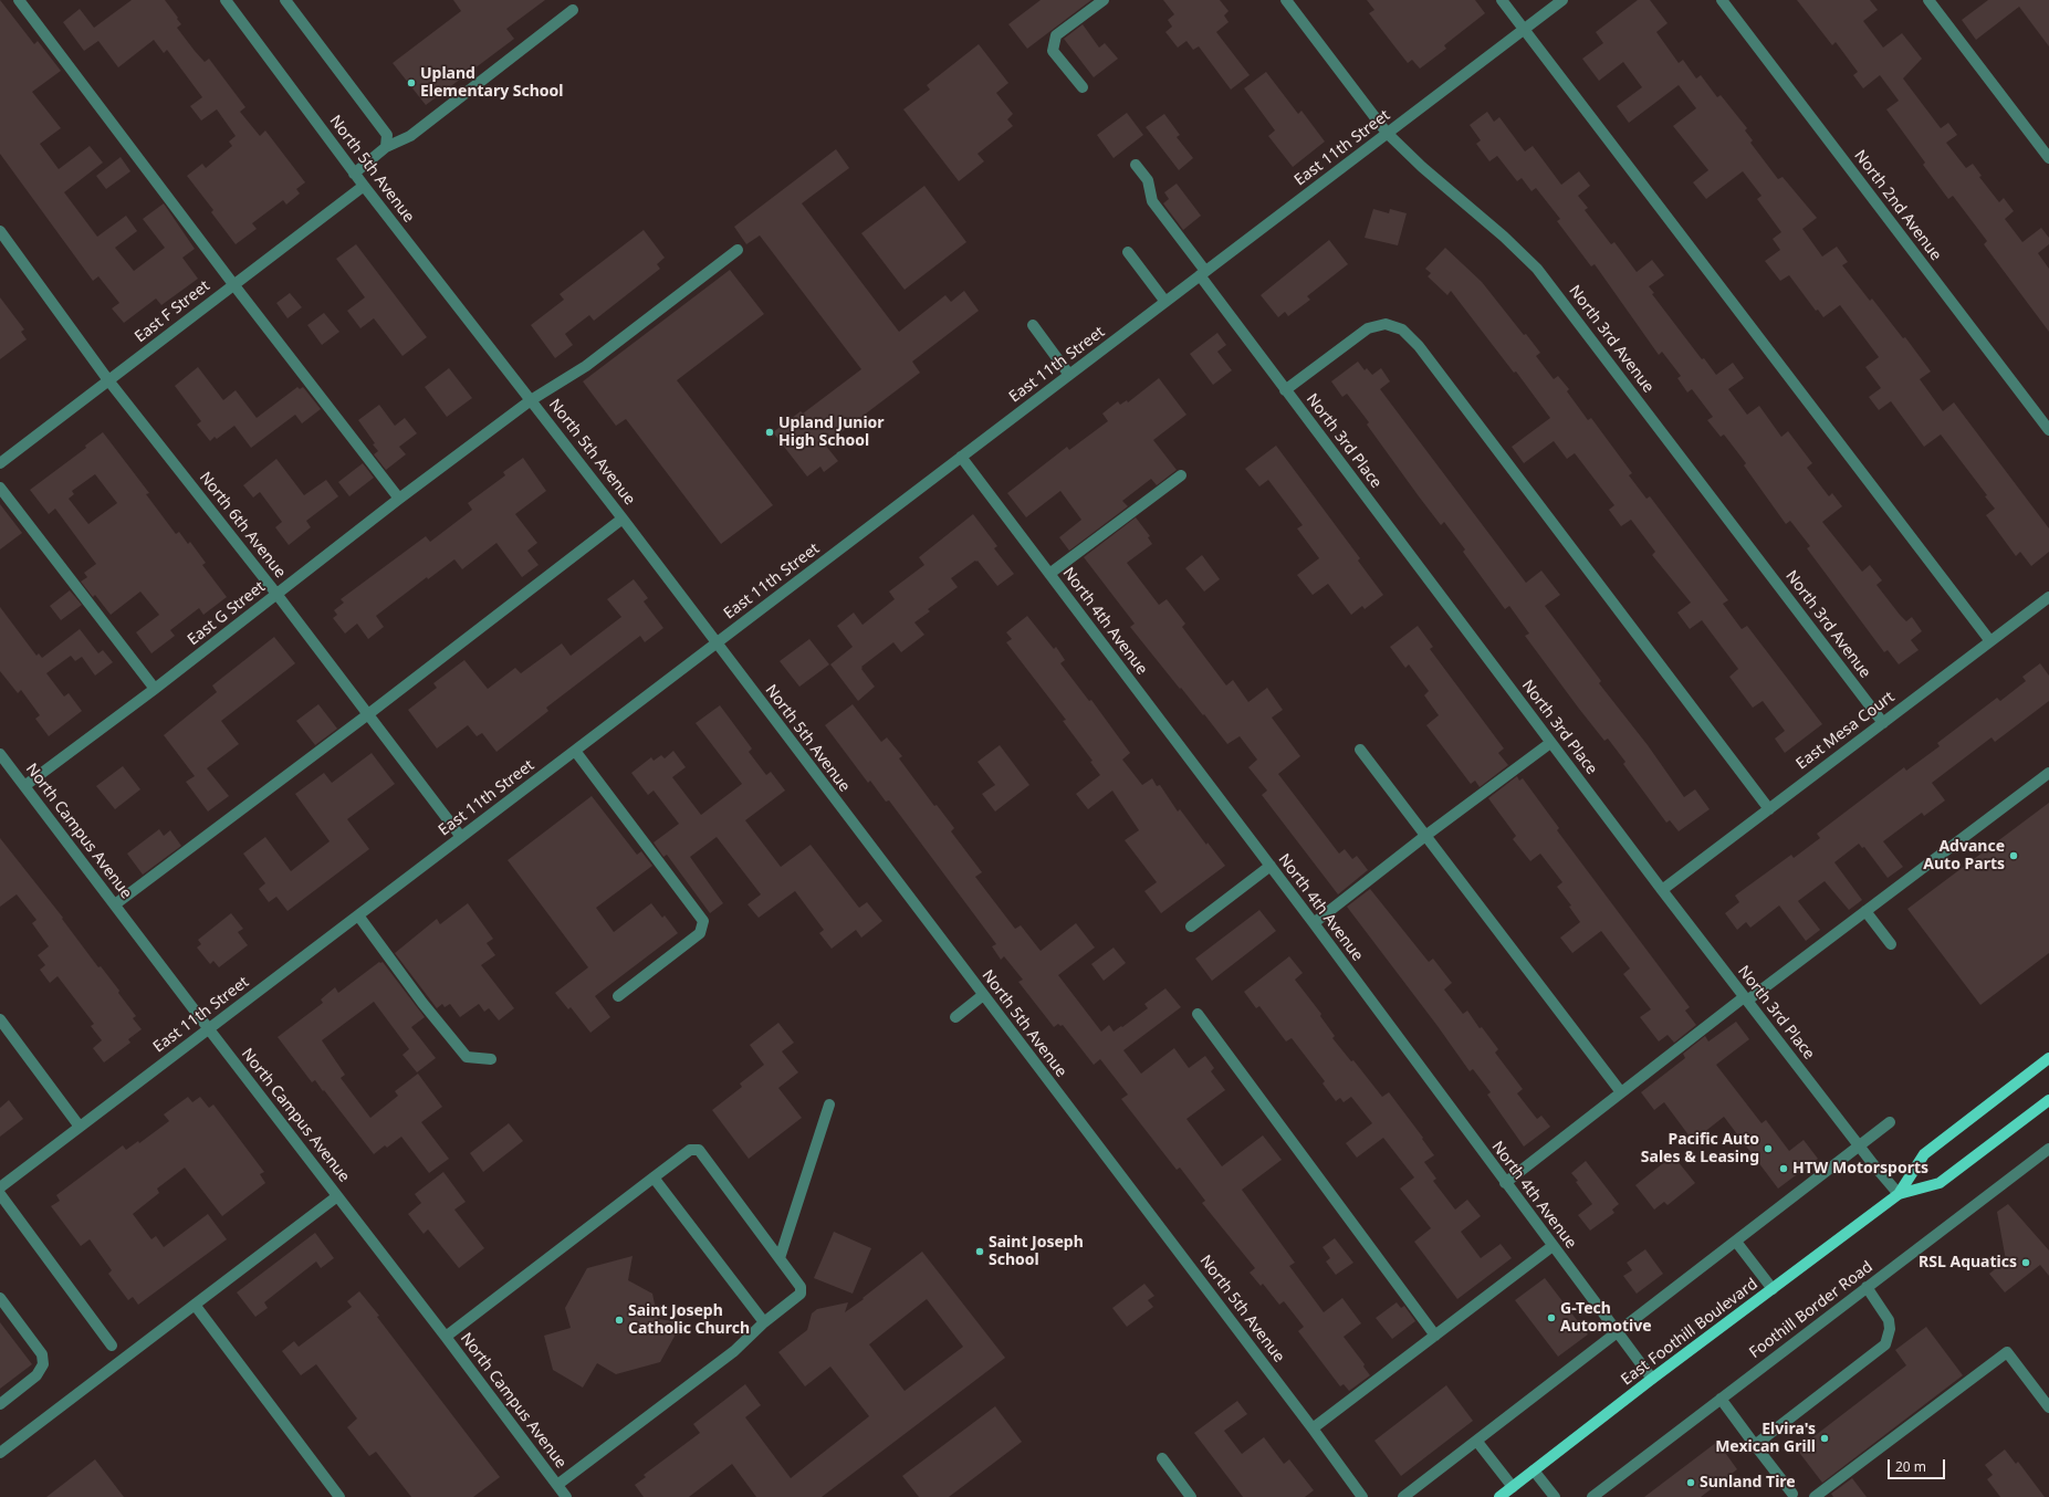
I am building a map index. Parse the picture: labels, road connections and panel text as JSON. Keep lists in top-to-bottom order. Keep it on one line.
{"streets":{"main road":["East Foothill Boulevard"],"street":["East 11th Street","North 5th Avenue","North 2nd Avenue","East F Street","North 3rd Avenue","North 3rd Place","North 6th Avenue","East G Street","North 4th Avenue","East Mesa Court","North Campus Avenue","Foothill Border Road"]},"crossings":[["East 11th Street","North 5th Avenue"],["East 11th Street","North 3rd Avenue"],["East 11th Street","North 3rd Place"],["East 11th Street","North 6th Avenue"],["East 11th Street","North 4th Avenue"],["East 11th Street","North Campus Avenue"],["North 5th Avenue","East F Street"],["North 5th Avenue","East G Street"],["East F Street","North 6th Avenue"],["North 3rd Avenue","East Mesa Court"],["North 3rd Place","East Mesa Court"],["North 3rd Place","East Foothill Boulevard"],["North 6th Avenue","East G Street"],["East G Street","North Campus Avenue"],["North 4th Avenue","East Foothill Boulevard"]],"places":["Upland Elementary School","Upland Junior High School","Advance Auto Parts","Pacific Auto Sales & Leasing","HTW Motorsports","Saint Joseph School","RSL Aquatics","G-Tech Automotive","Saint Joseph Catholic Church","Elvira's Mexican Grill","Sunland Tire"],"scale_bar":"20 m"}
